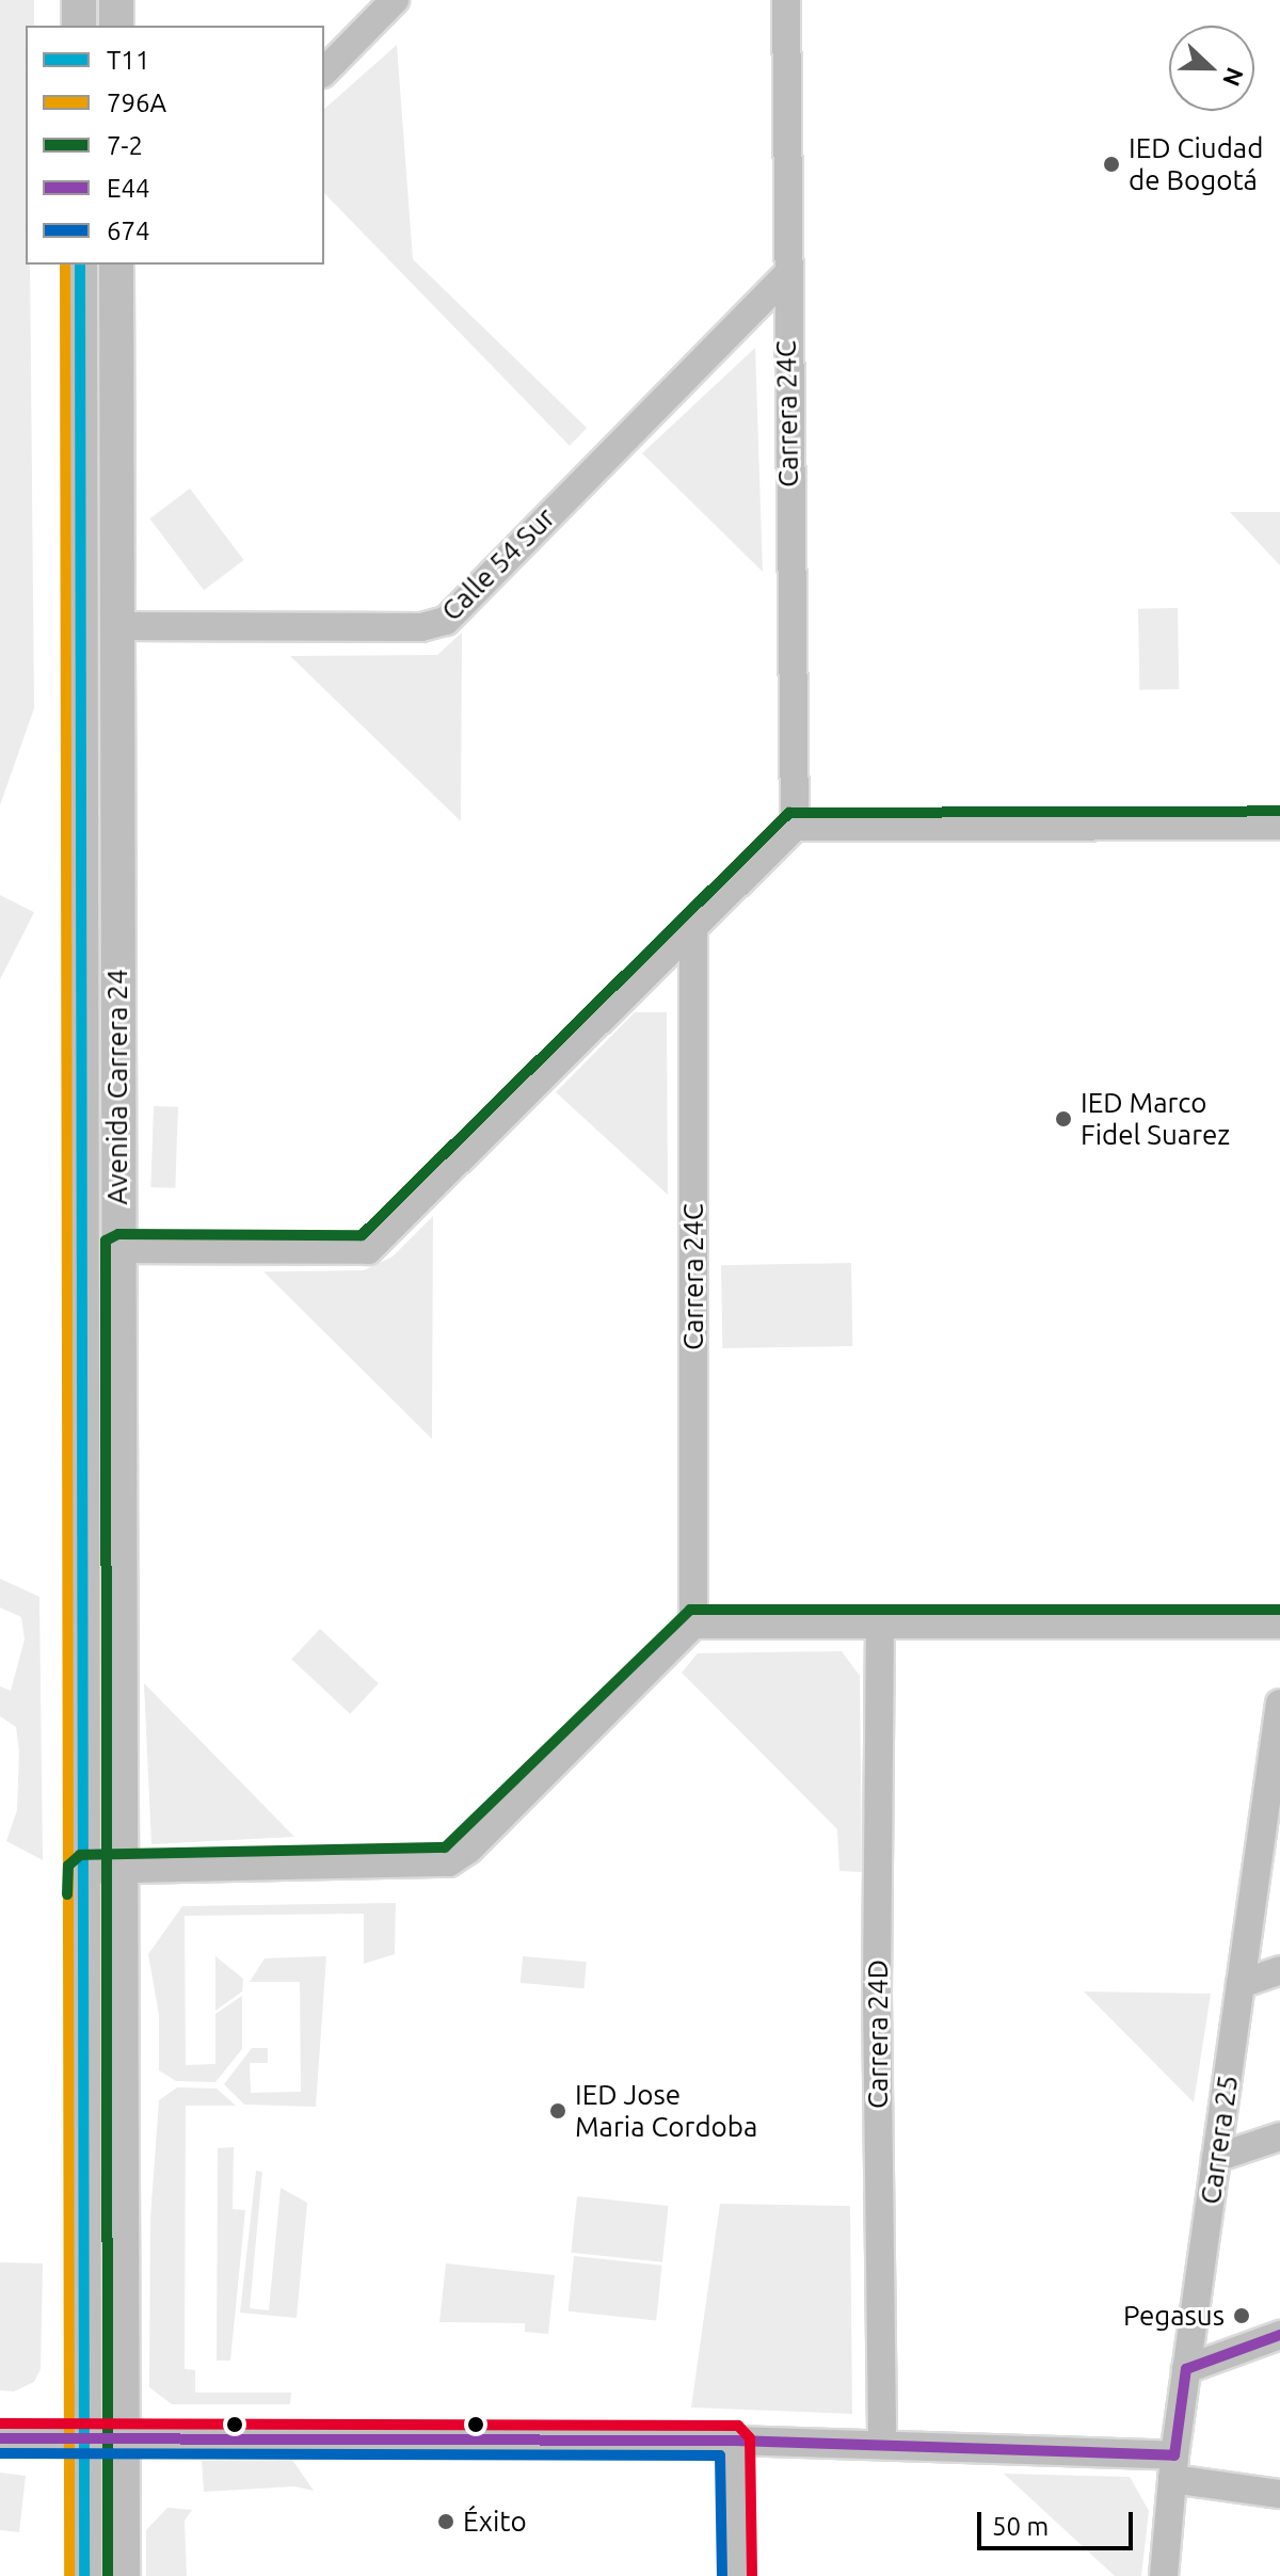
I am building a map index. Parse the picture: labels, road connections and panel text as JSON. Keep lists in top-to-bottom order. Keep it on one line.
{"streets":{"main road":["Avenida Carrera 24"],"street":["Carrera 24C","Calle 54 Sur","Carrera 24D","Carrera 25"]},"crossings":[["Carrera 24C","Calle 54 Sur"],["Calle 54 Sur","Avenida Carrera 24"]],"places":["IED Ciudad de Bogotá","IED Marco Fidel Suarez","IED Jose Maria Cordoba","Pegasus","Éxito"],"lines":["transit line T11","transit line 796A","transit line 7-2","transit line E44","transit line 674"],"legend":["T11","796A","7-2","E44","674"],"scale_bar":"50 m","north":"right"}
